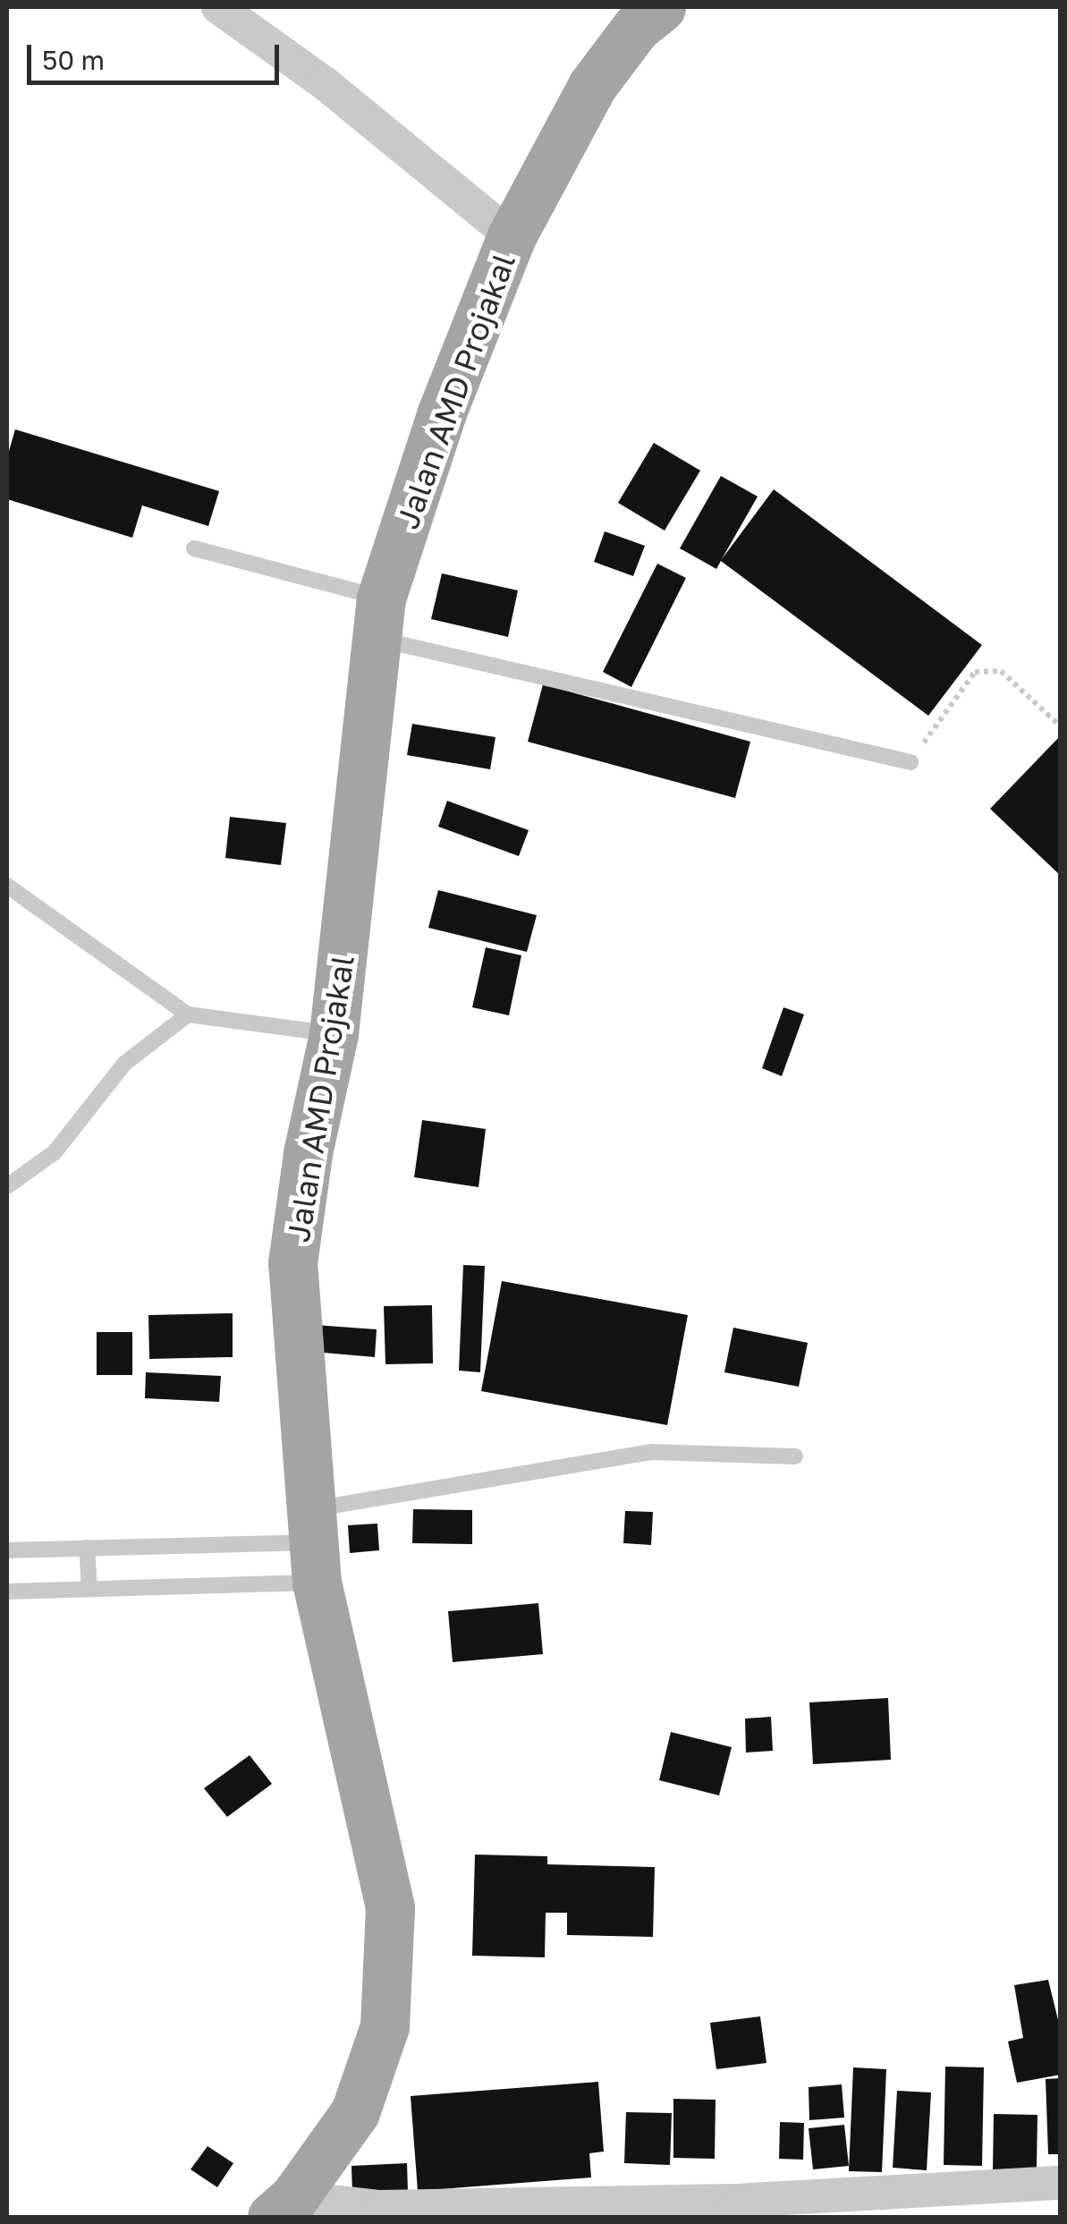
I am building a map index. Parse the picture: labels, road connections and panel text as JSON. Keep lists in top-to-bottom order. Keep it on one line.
{"streets":{"main road":["Jalan AMD Projakal"]},"scale_bar":"50 m"}
